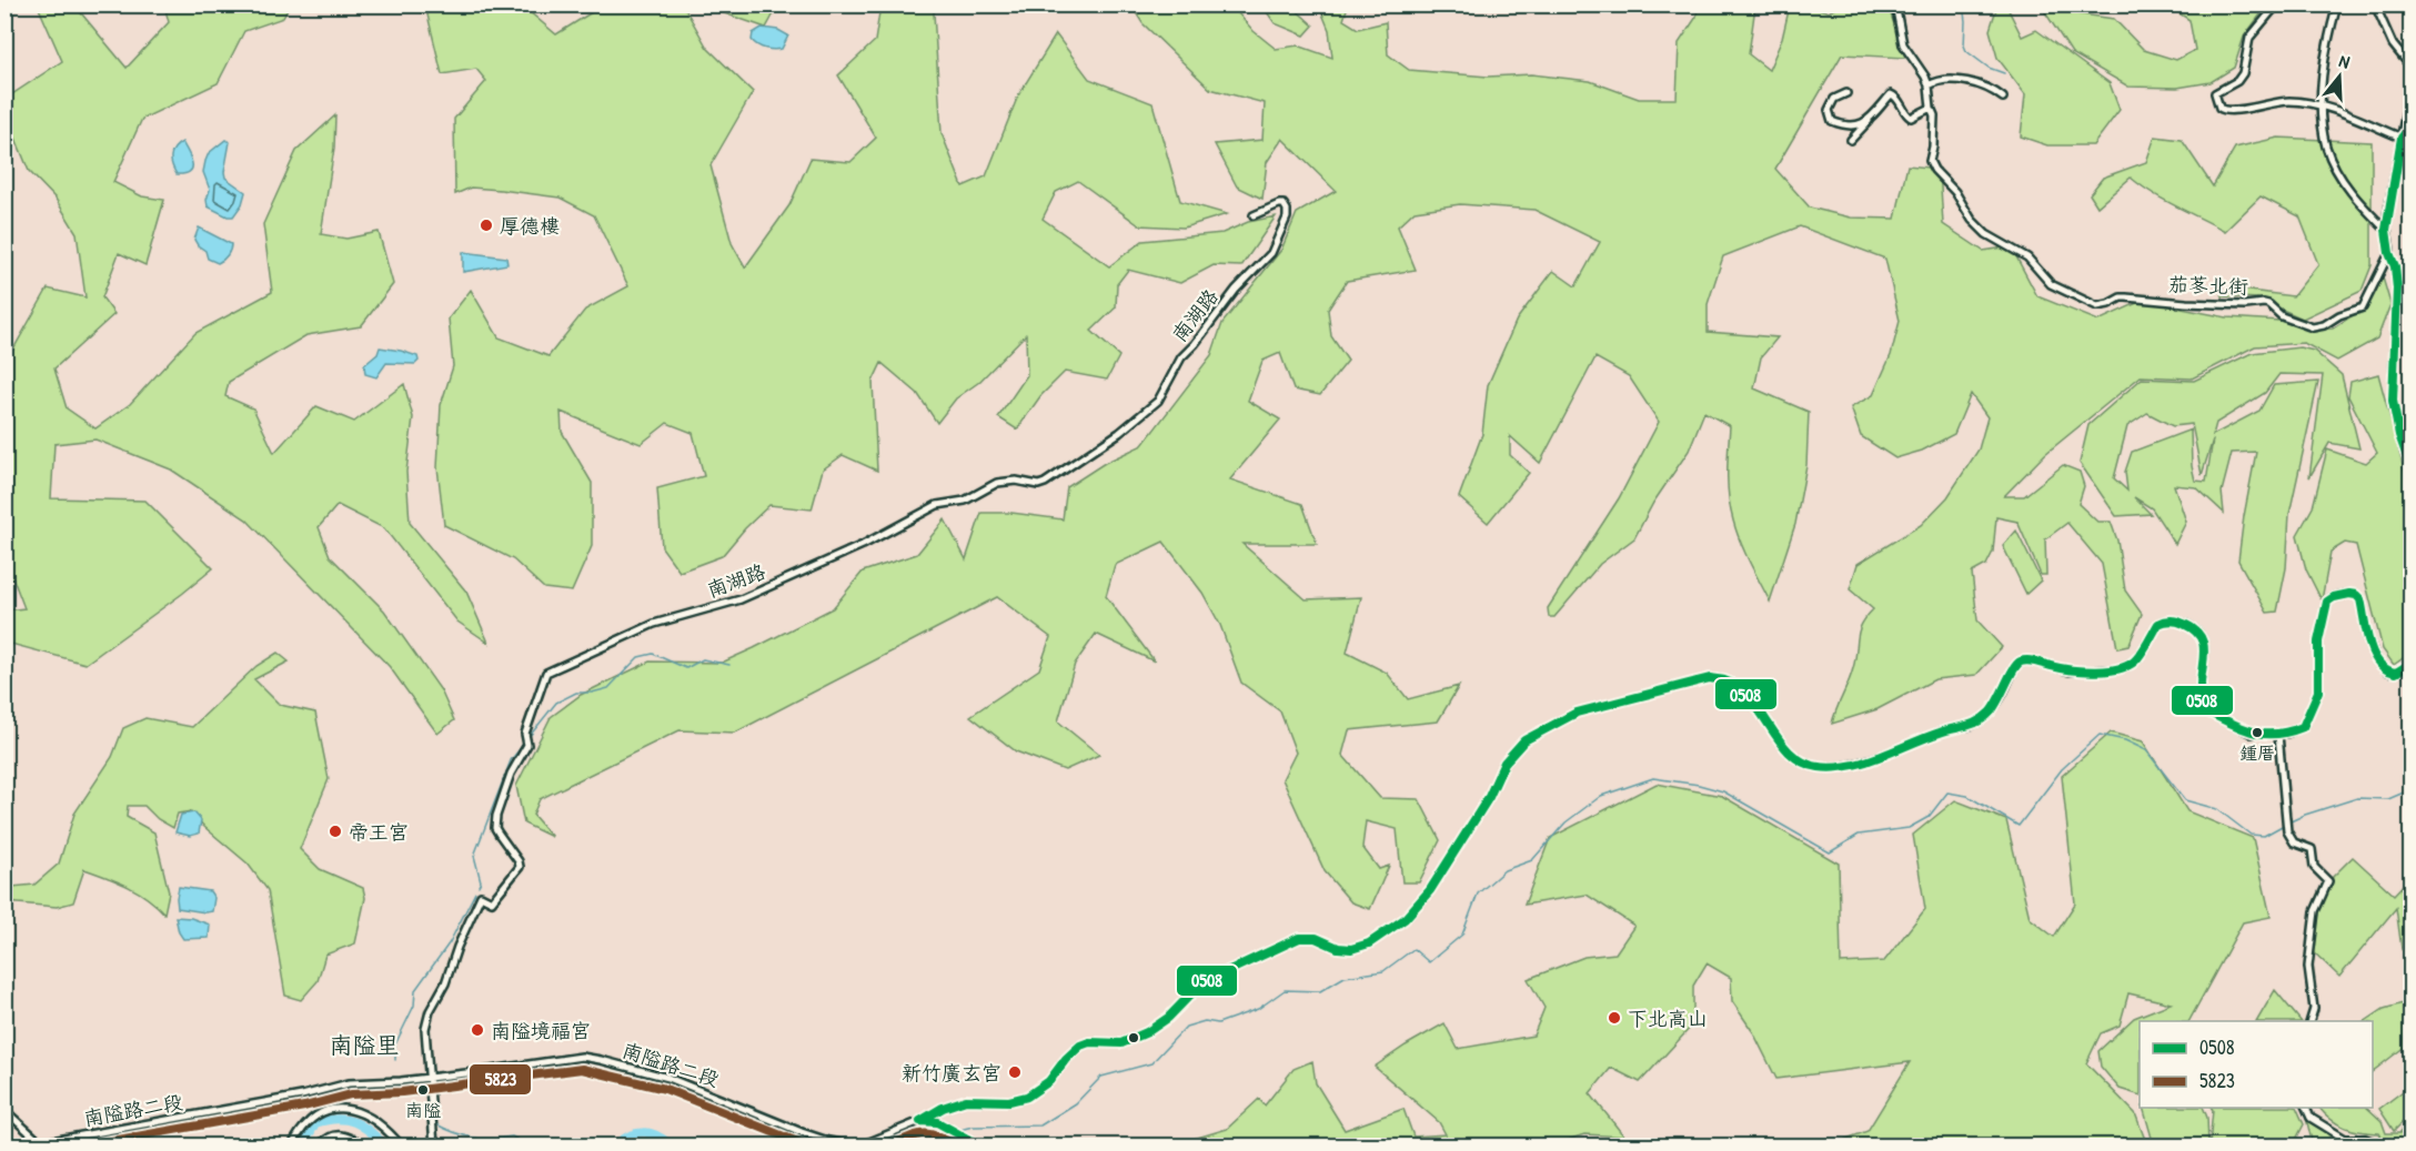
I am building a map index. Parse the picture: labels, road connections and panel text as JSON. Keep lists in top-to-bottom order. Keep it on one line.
{"streets":{"street":["茄苳北街","南湖路","南隘路二段"]},"crossings":[["南湖路","南隘路二段"]],"districts":["南隘里"],"places":["厚德樓","鍾厝","帝王宮","下北高山","南隘境福宮","新竹廣玄宮","南隘"],"lines":["transit line 0508","transit line 5823"],"legend":["0508","5823"],"north":"top"}
